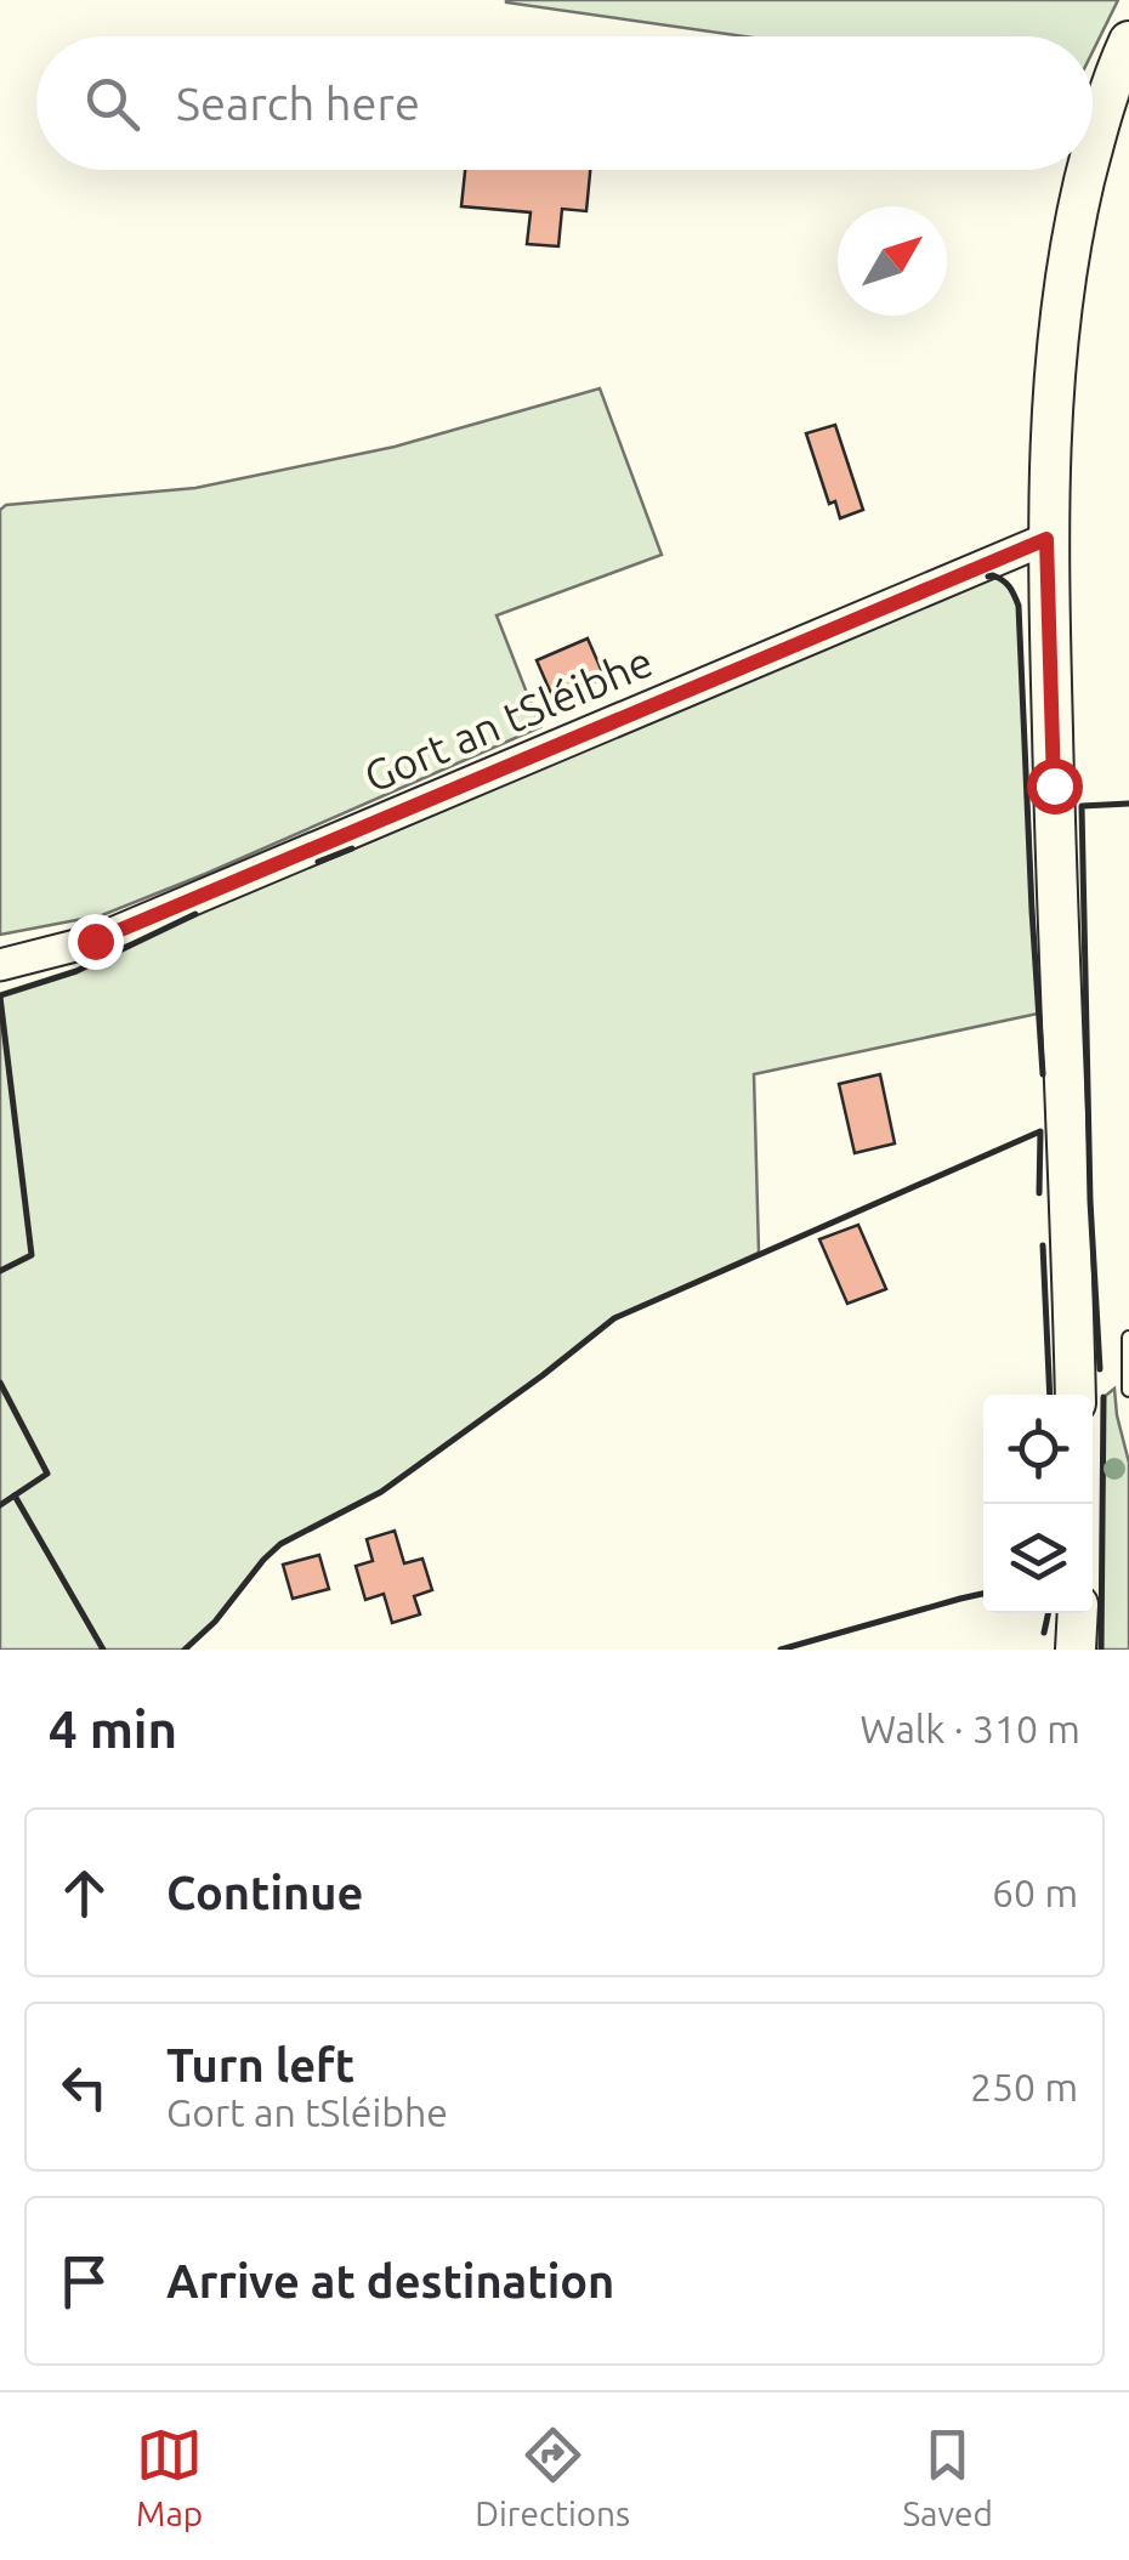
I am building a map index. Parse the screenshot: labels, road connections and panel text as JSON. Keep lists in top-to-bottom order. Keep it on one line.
{"streets":{"street":["Gort an tSléibhe"]},"north":"top right","page":{"search":"Search here","heading":["4 min","Walk · 310 m"],"list":[["Continue","60 m"],["Turn left","Gort an tSléibhe","250 m"],"Arrive at destination"],"nav":["Map","Directions","Saved"]}}
